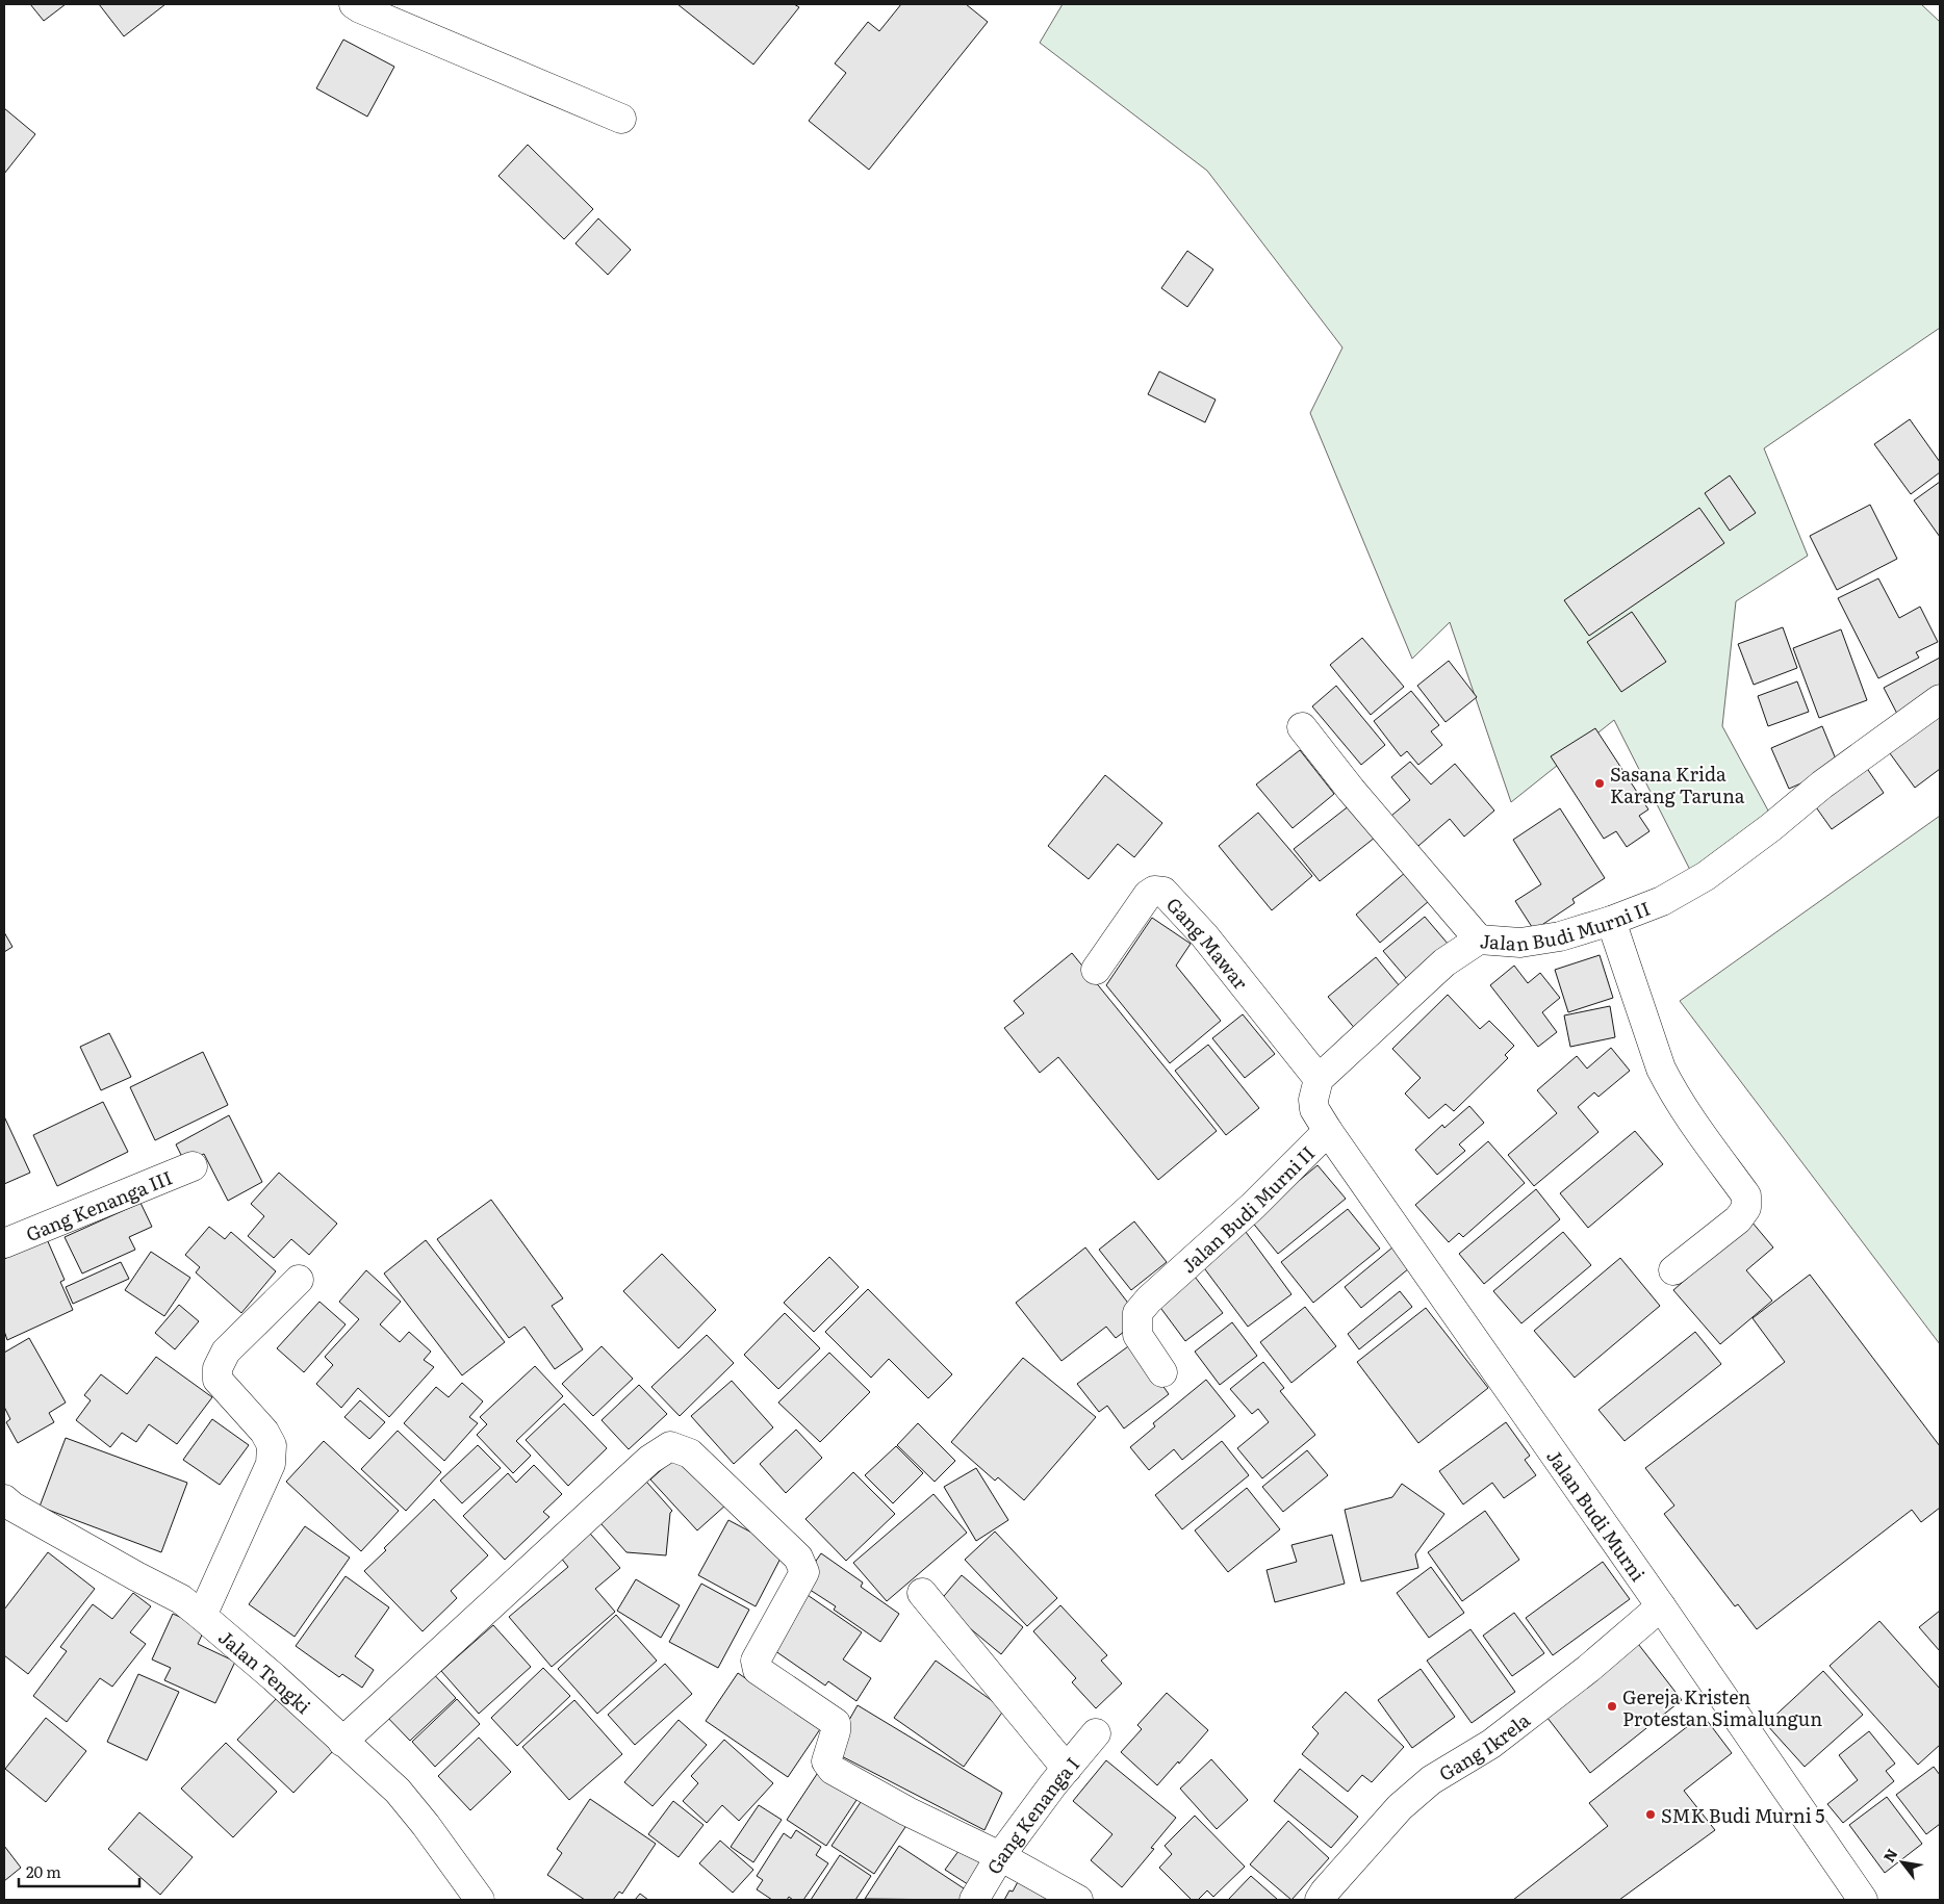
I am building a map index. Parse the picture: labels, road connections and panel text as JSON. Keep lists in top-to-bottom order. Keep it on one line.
{"streets":{"street":["Jalan Budi Murni II","Gang Mawar","Gang Kenanga III","Jalan Budi Murni","Jalan Tengki","Gang Ikrela","Gang Kenanga I"]},"crossings":[["Jalan Budi Murni II","Gang Mawar"],["Jalan Budi Murni II","Jalan Budi Murni"],["Jalan Budi Murni","Gang Ikrela"]],"places":["Sasana Krida Karang Taruna","Gereja Kristen Protestan Simalungun","SMK Budi Murni 5"],"scale_bar":"20 m","north":"top left"}
